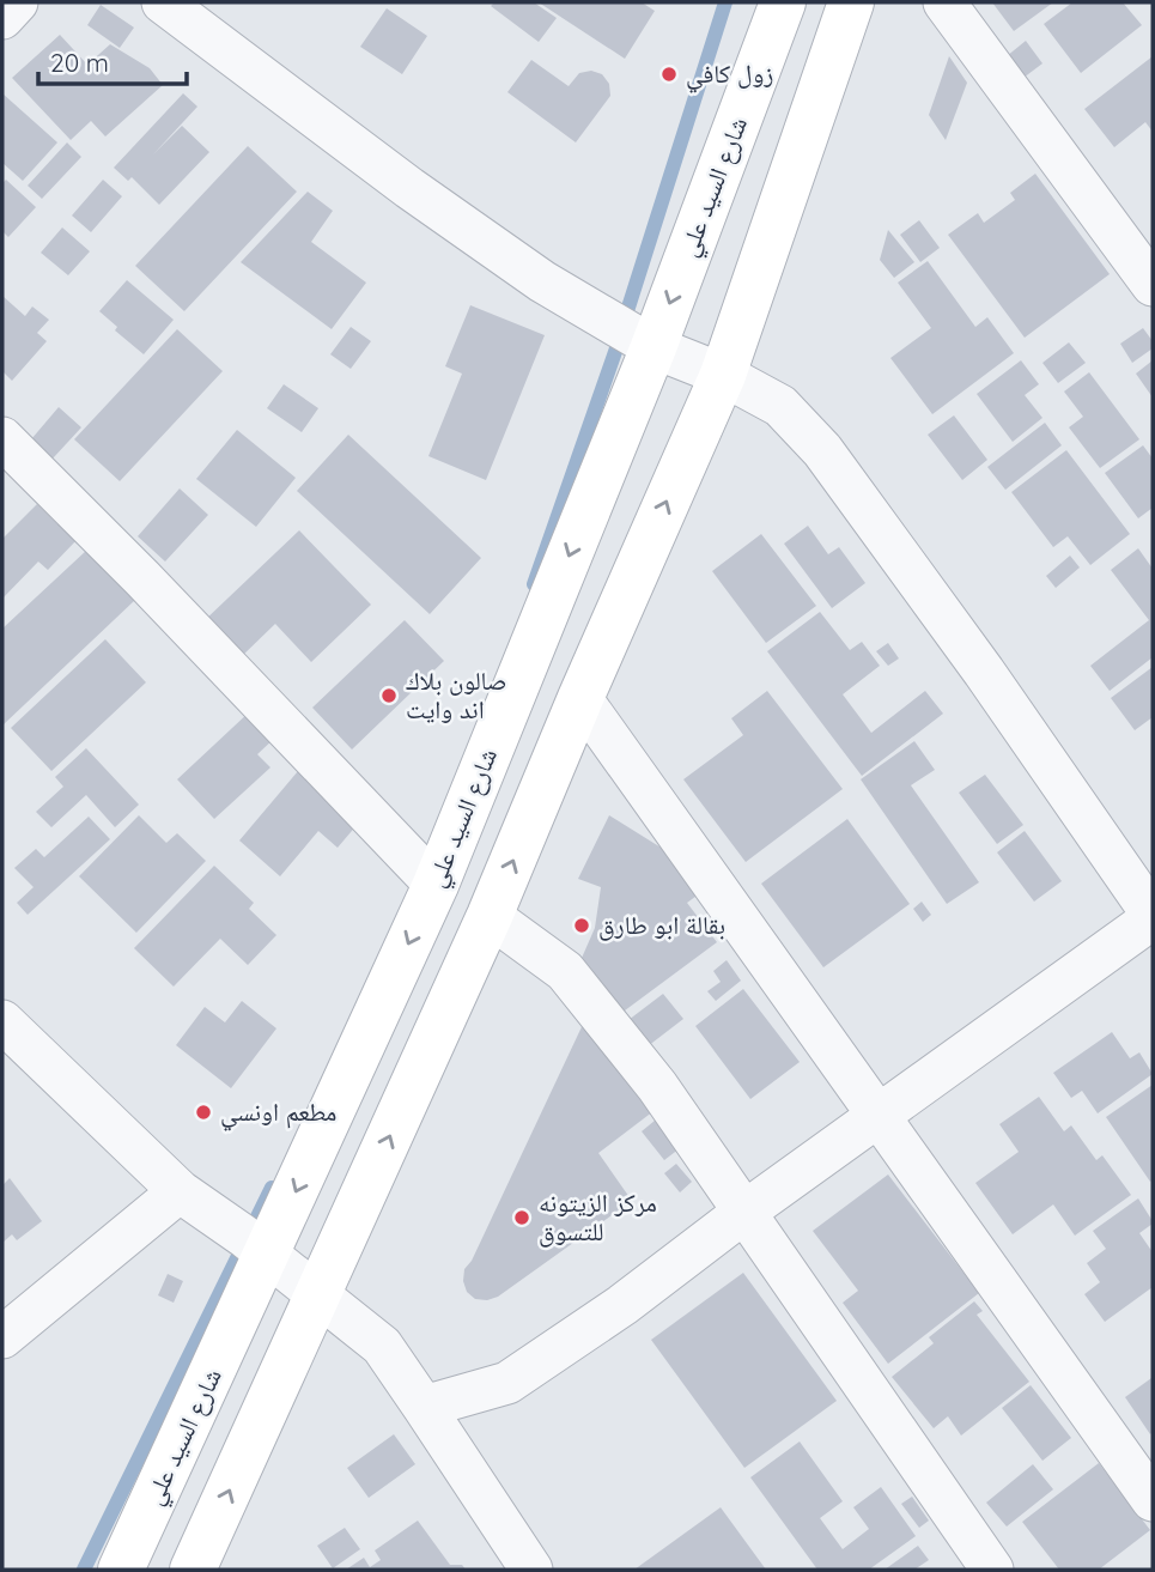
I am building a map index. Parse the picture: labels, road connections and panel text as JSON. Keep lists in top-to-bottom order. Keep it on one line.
{"streets":{"main road":["شارع السيد علي"]},"places":["زول كافي","صالون بلاك اند وايت","بقالة ابو طارق","مطعم اونسي","مركز الزيتونه للتسوق"],"scale_bar":"20 m"}
